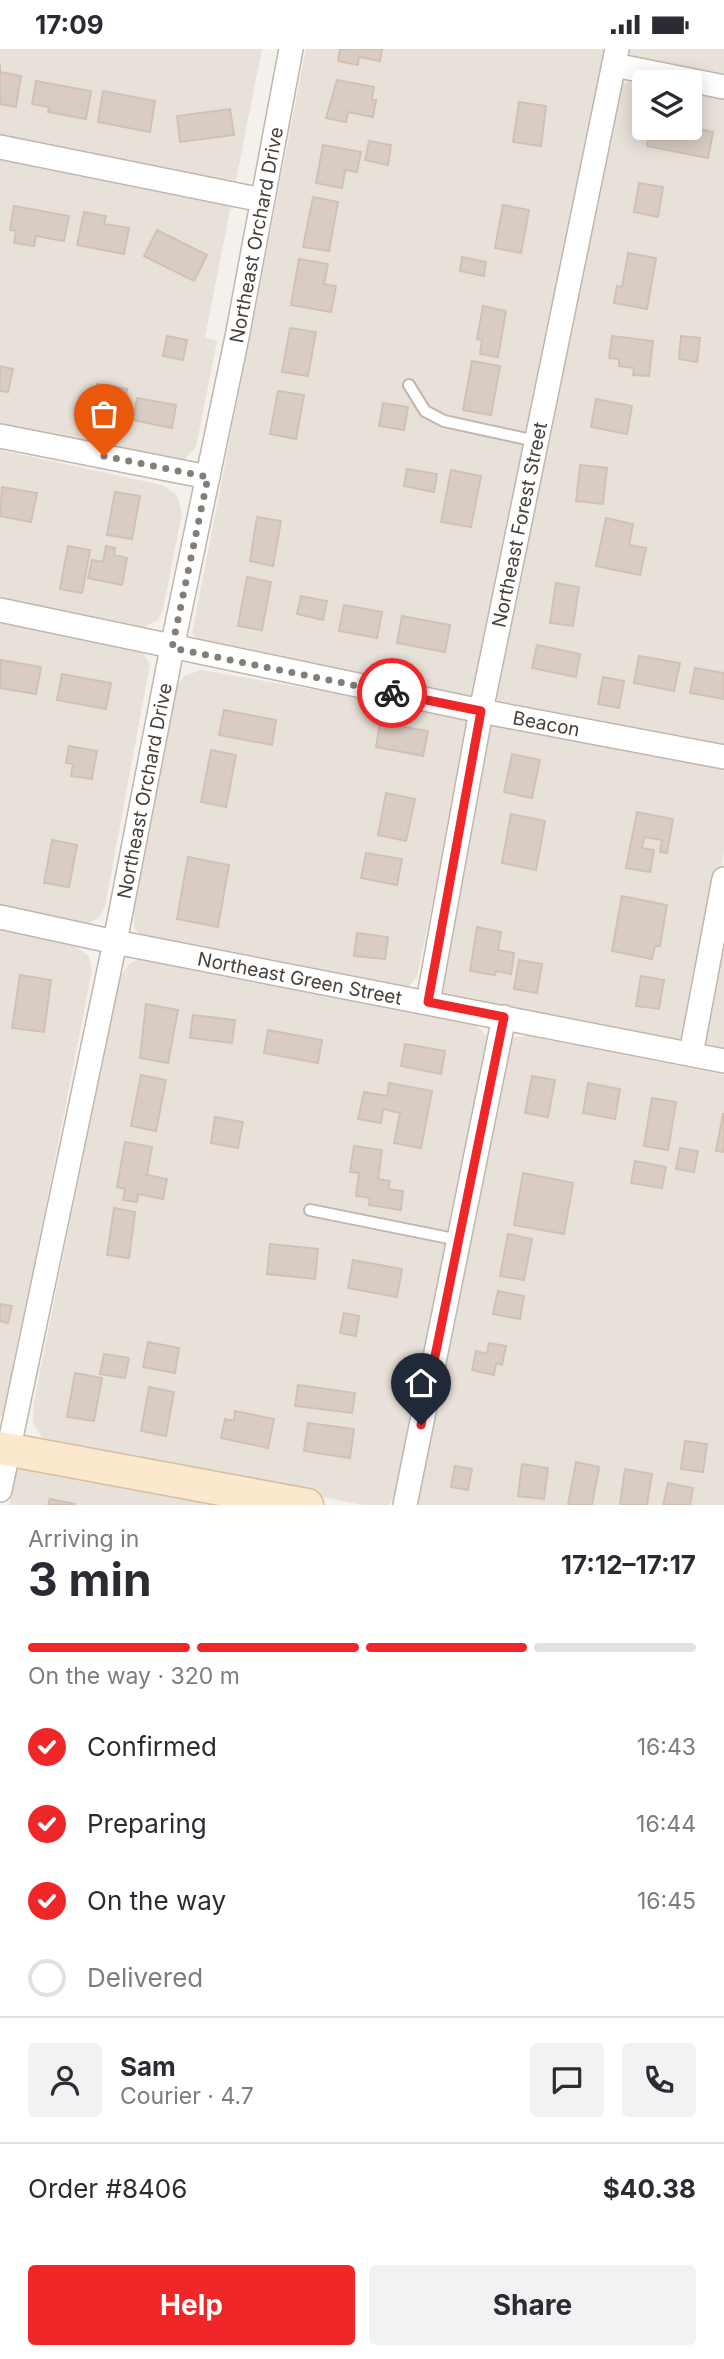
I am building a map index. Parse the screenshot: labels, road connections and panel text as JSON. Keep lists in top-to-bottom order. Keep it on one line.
{"streets":{"street":["Northeast Orchard Drive","Northeast Forest Street","Beacon","Northeast Green Street"]},"crossings":[["Northeast Orchard Drive","Beacon"],["Northeast Orchard Drive","Northeast Green Street"],["Northeast Forest Street","Beacon"],["Northeast Forest Street","Northeast Green Street"]],"page":{"status":"17:09","heading":["3 min","Arriving in","17:12–17:17"],"panel":["Sam","Courier · 4.7","Order #8406","$40.38"],"bar":"On the way · 320 m","list":[["Confirmed","16:43"],["Preparing","16:44"],["On the way","16:45"],"Delivered"],"buttons":["Help","Share"]}}
